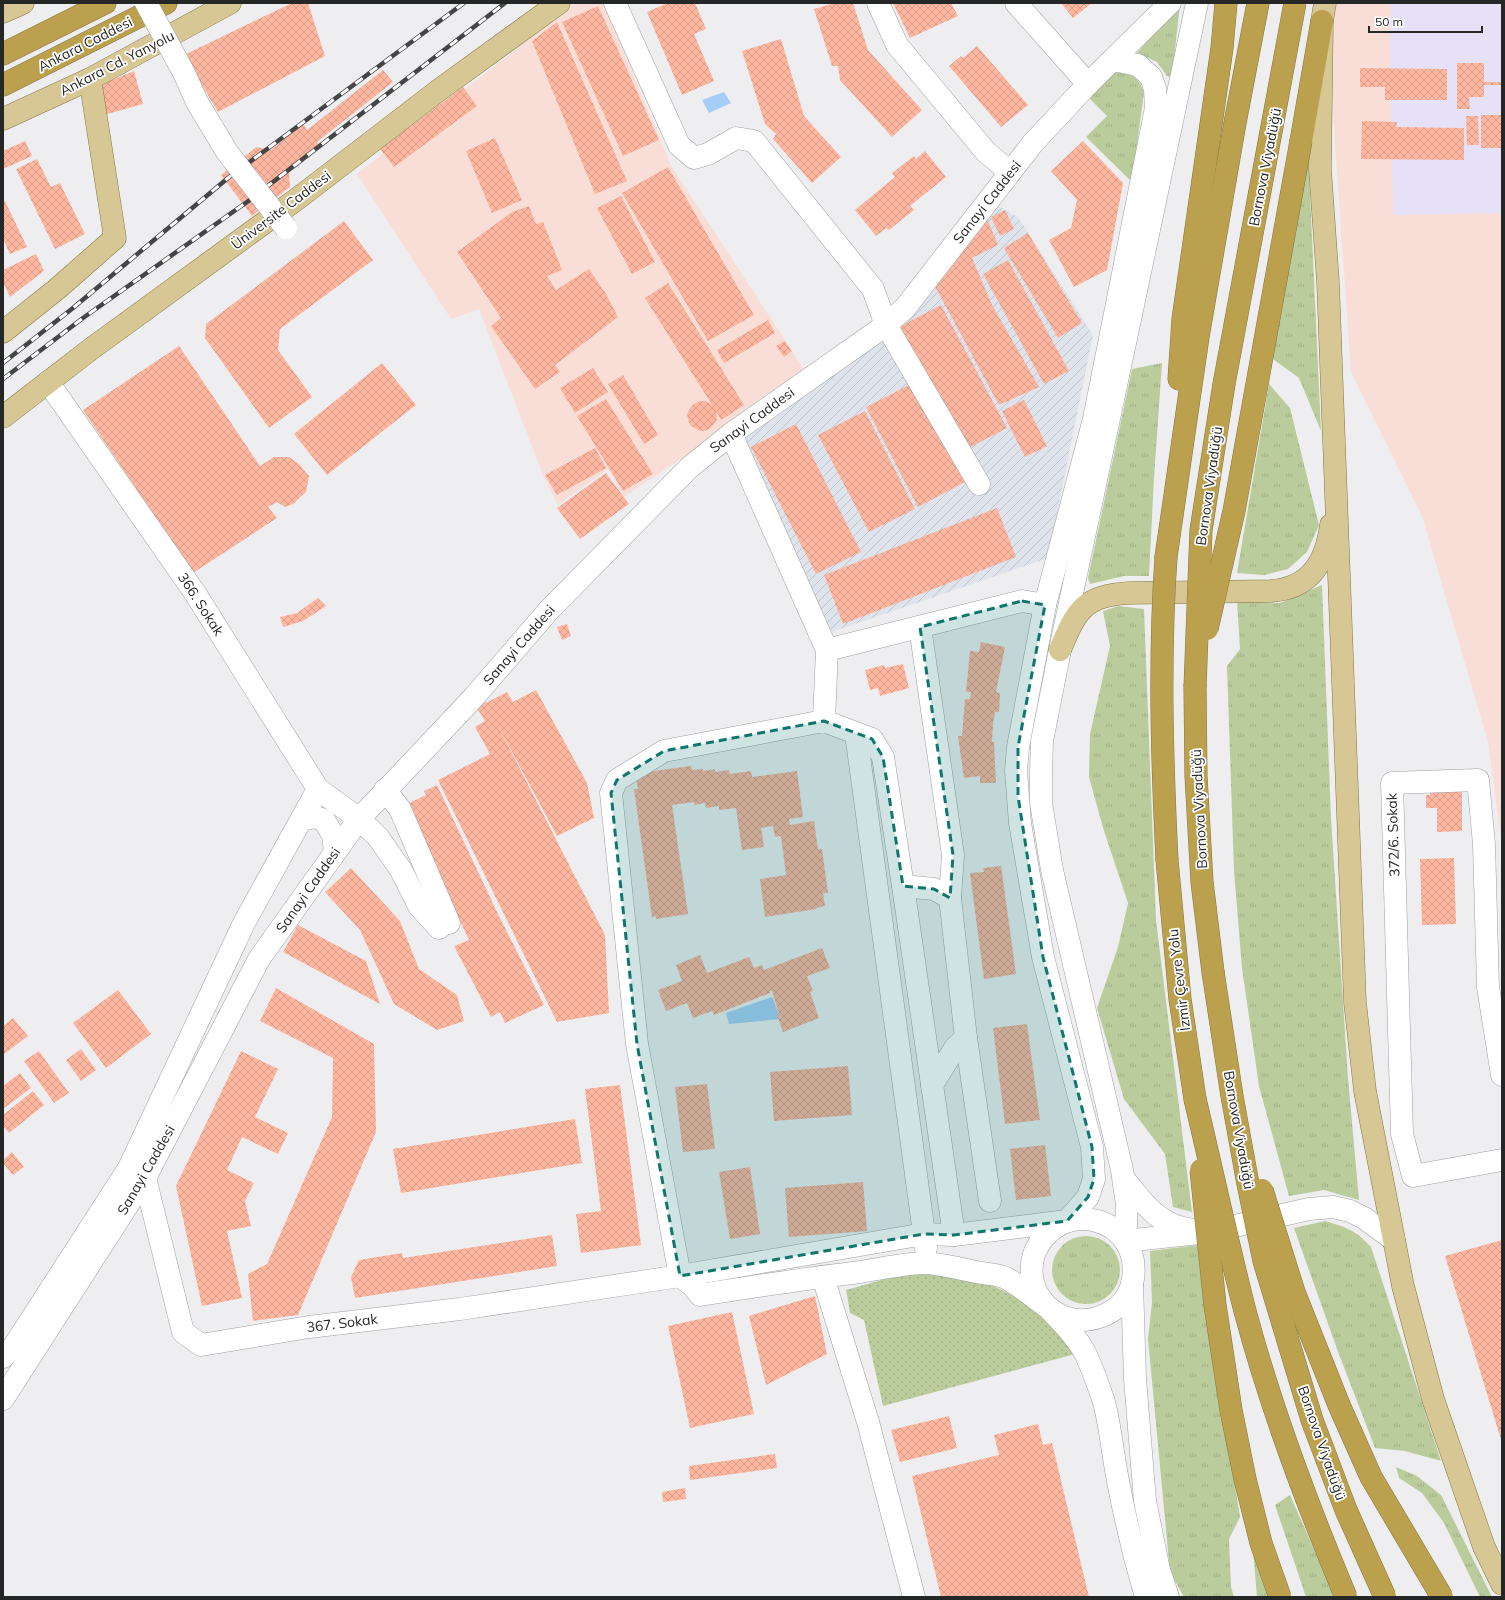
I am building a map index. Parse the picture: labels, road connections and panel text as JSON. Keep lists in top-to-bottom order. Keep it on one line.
{"streets":{"highway":["Ankara Caddesi","Bornova Viyadüğü","İzmir Çevre Yolu"],"main road":["Ankara Cd. Yanyolu","Üniversite Caddesi"],"street":["Sanayi Caddesi","366. Sokak","372/6. Sokak","367. Sokak"]},"crossings":[["Sanayi Caddesi","366. Sokak"],["Sanayi Caddesi","367. Sokak"],["Üniversite Caddesi","366. Sokak"]],"scale_bar":"50 m"}
